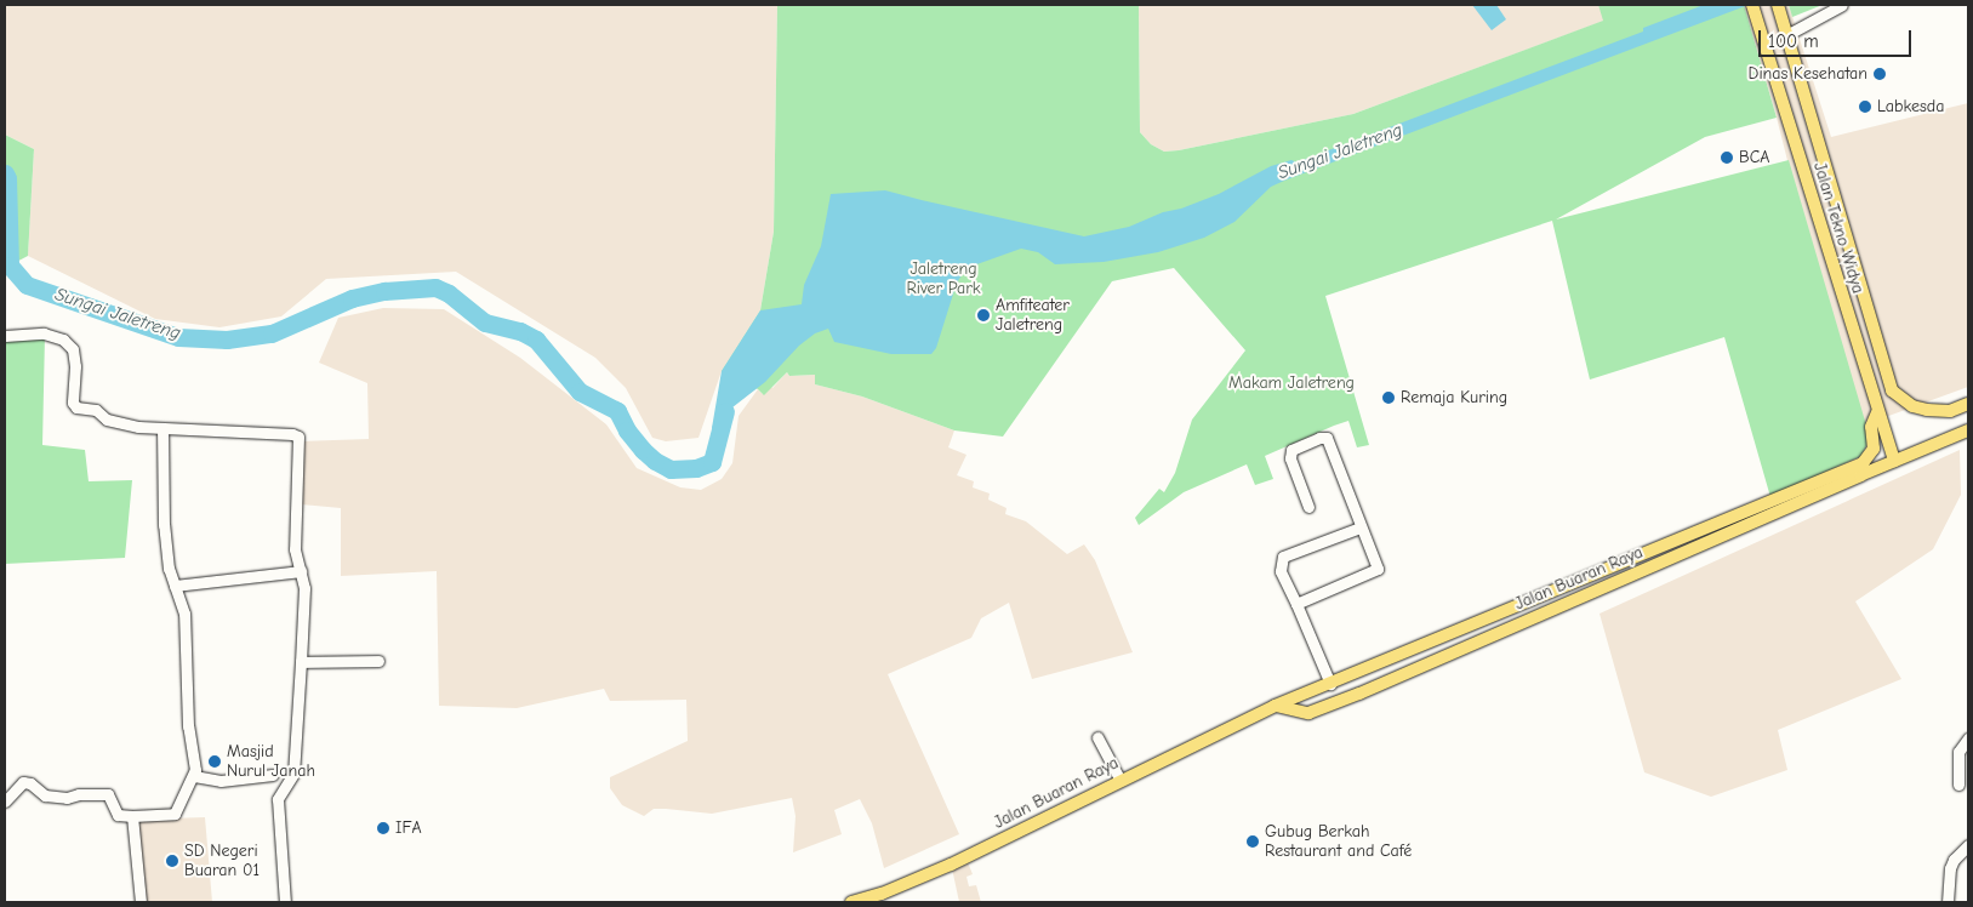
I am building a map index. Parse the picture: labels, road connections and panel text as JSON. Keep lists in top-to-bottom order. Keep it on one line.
{"streets":{"main road":["Jalan Tekno Widya","Jalan Buaran Raya"]},"crossings":[["Jalan Tekno Widya","Jalan Buaran Raya"]],"water":["Sungai Jaletreng"],"parks":["Jaletreng River Park","Makam Jaletreng"],"places":["Dinas Kesehatan","Labkesda","BCA","Amfiteater Jaletreng","Remaja Kuring","Masjid Nurul Janah","IFA","Gubug Berkah Restaurant and Café","SD Negeri Buaran 01"],"scale_bar":"100 m"}
